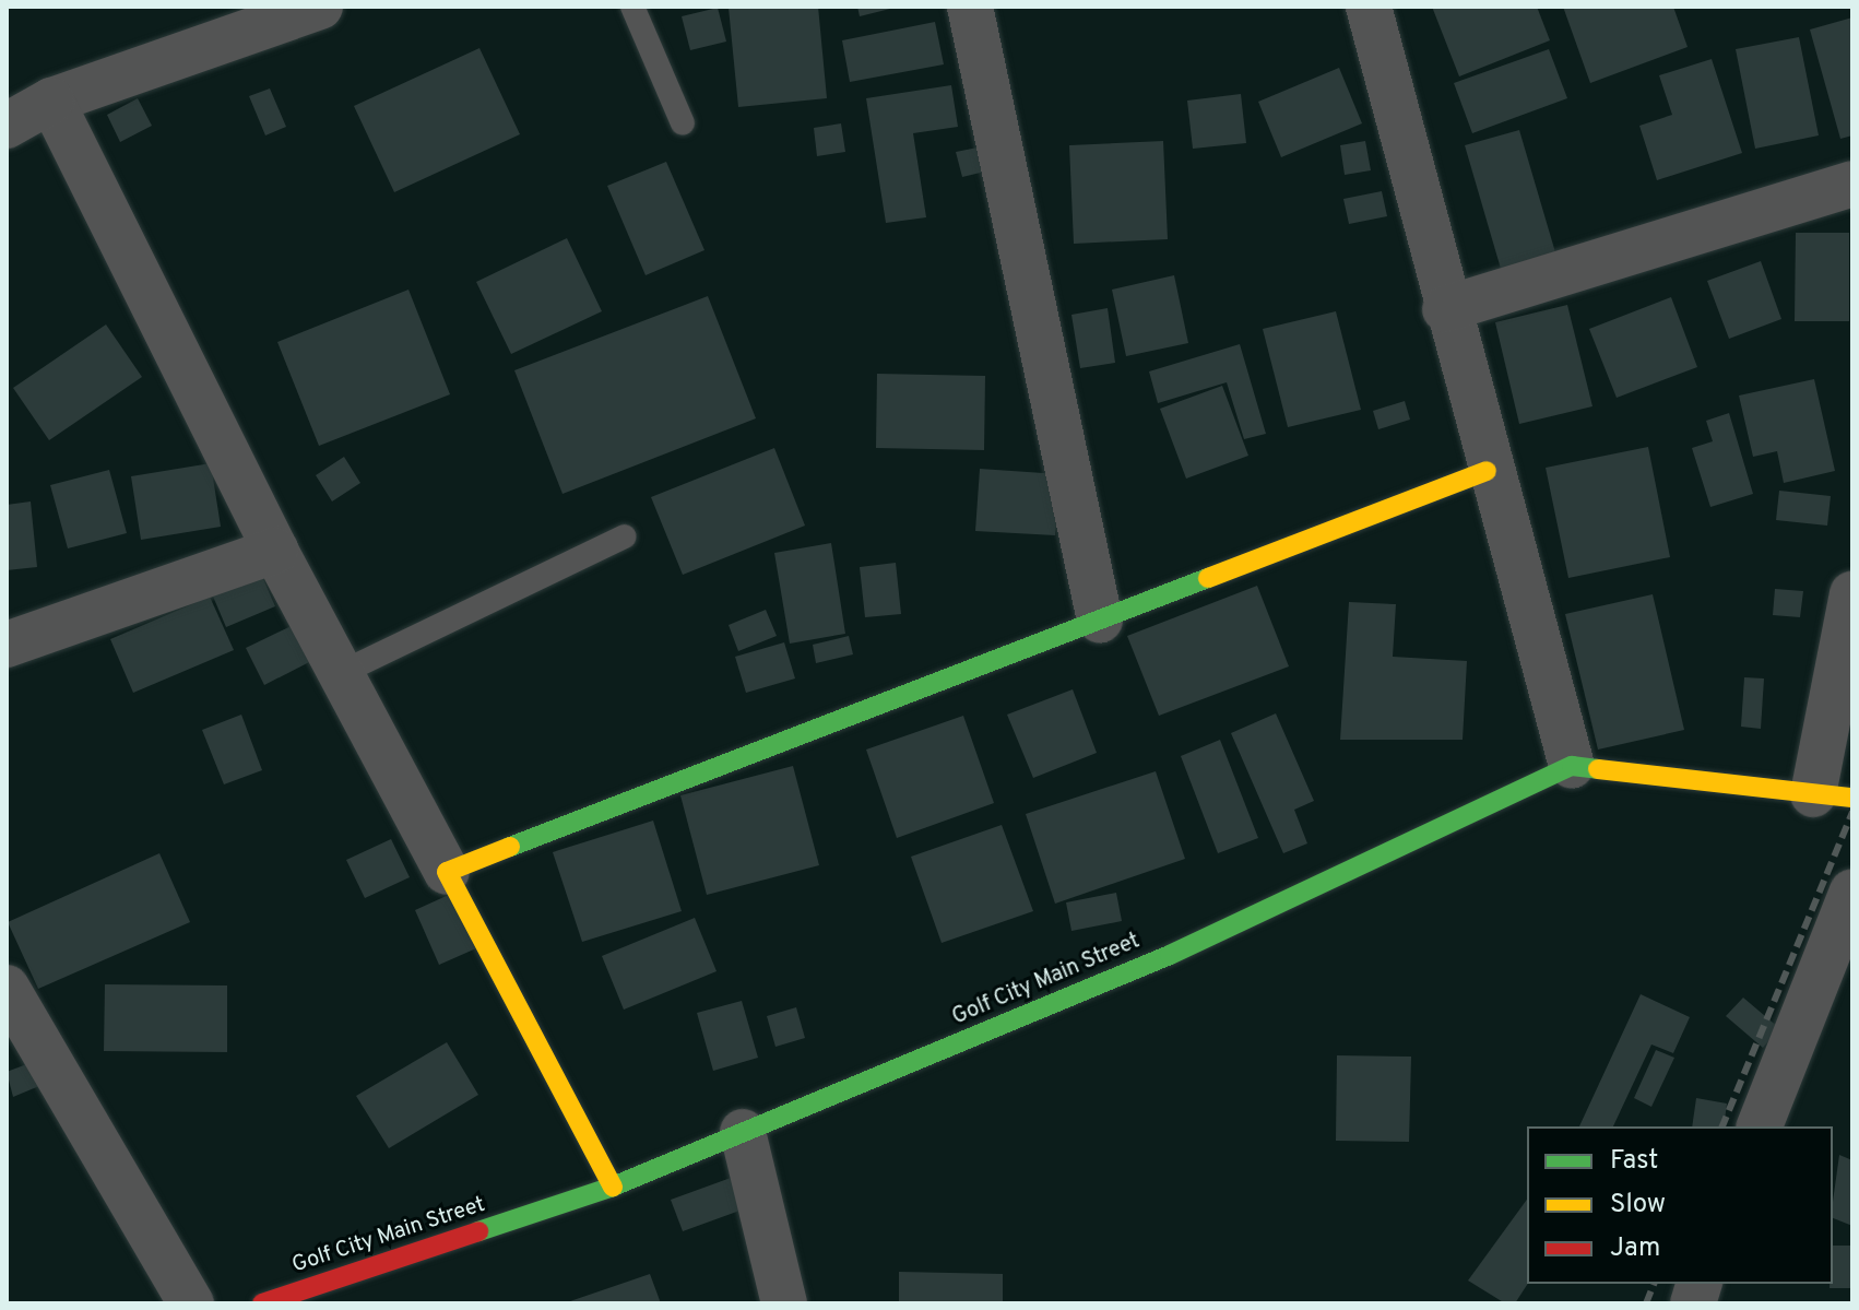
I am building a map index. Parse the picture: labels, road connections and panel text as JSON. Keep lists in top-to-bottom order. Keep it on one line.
{"streets":{"street":["Golf City Main Street"]},"legend":["Fast","Slow","Jam"]}
